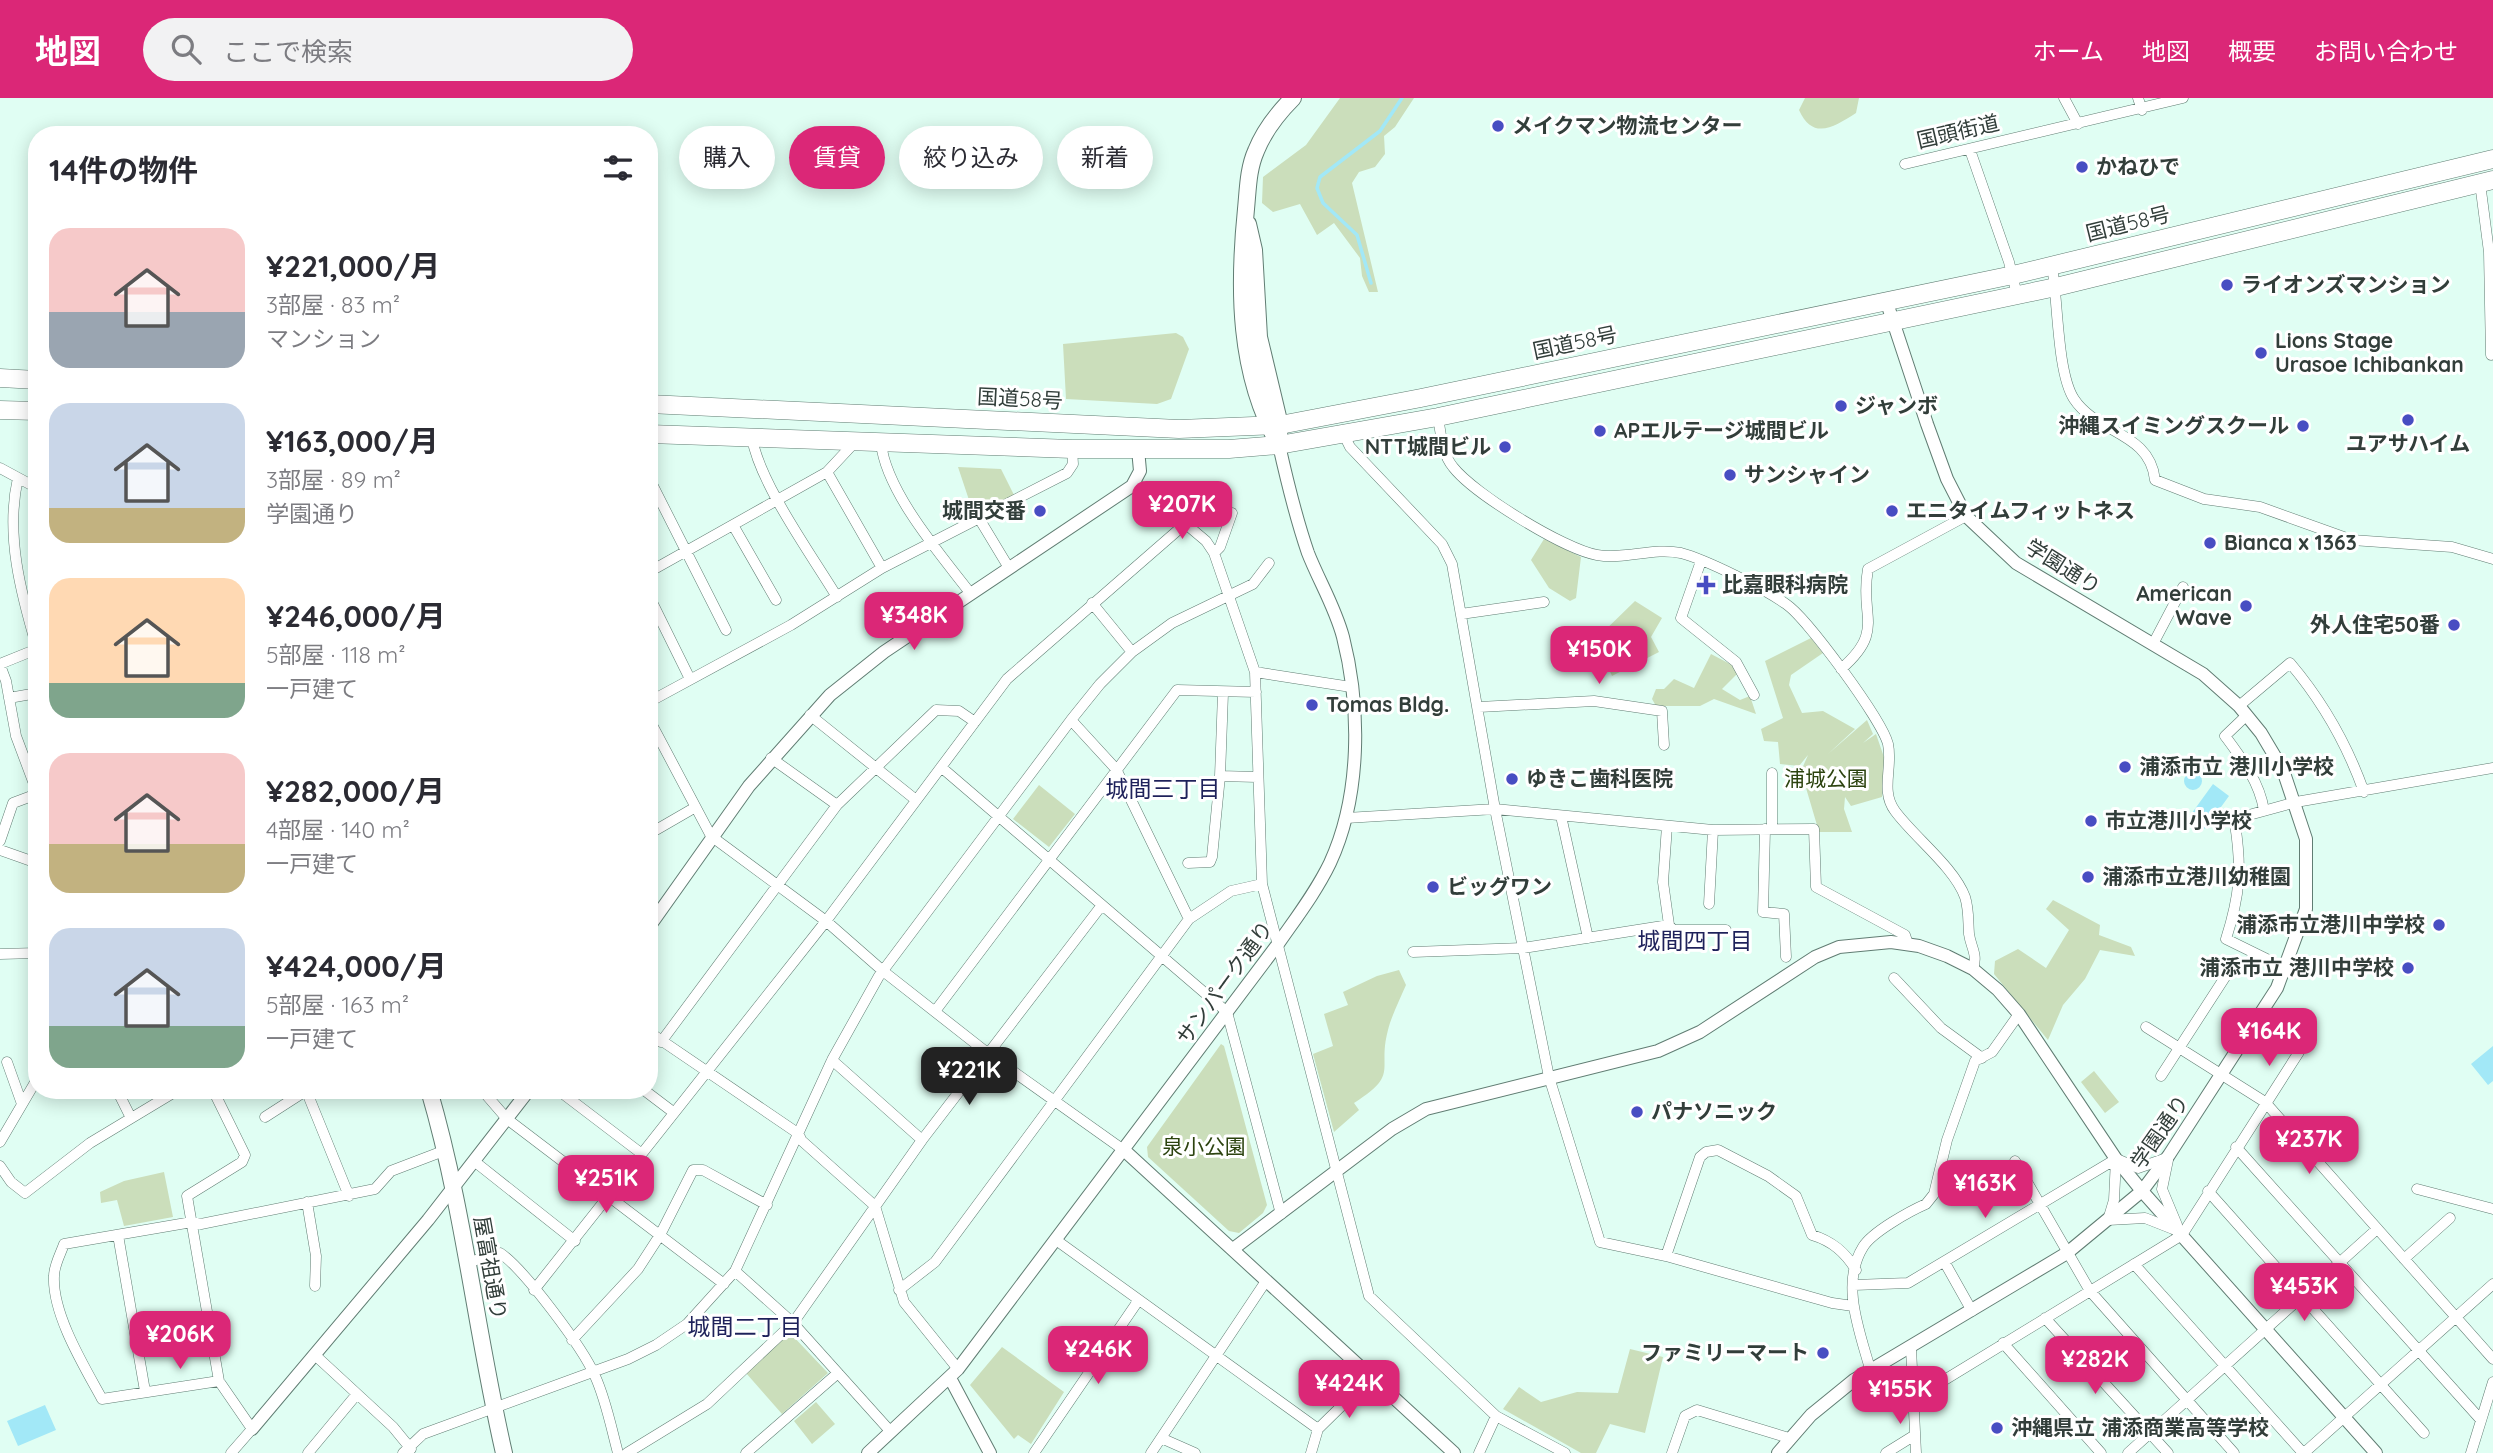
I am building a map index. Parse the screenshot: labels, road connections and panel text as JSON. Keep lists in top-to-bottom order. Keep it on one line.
{"streets":{"highway":["国道58号"],"main road":["屋富祖通り"],"street":["国頭街道","学園通り","サンパーク通り"]},"crossings":[["国道58号","学園通り"],["国道58号","サンパーク通り"]],"districts":["城間三丁目","城間四丁目","城間二丁目"],"parks":["浦城公園","泉小公園"],"places":{"other":["メイクマン物流センター","かねひで","ライオンズマンション","Lions Stage Urasoe Ichibankan","ジャンボ","ユアサハイム","沖縄スイミングスクール","APエルテージ城間ビル","NTT城間ビル","サンシャイン","城間交番","エニタイムフィットネス","Bianca x 1363","American Wave","外人住宅50番","Tomas Bldg.","浦添市立 港川小学校","ゆきこ歯科医院","市立港川小学校","浦添市立港川幼稚園","ビッグワン","浦添市立港川中学校","浦添市立 港川中学校","パナソニック","ファミリーマート","沖縄県立 浦添商業高等学校"],"health":["比嘉眼科病院"]},"page":{"header":"地図","search":"ここで検索","nav":["ホーム","地図","概要","お問い合わせ"],"chip":["購入","賃貸","絞り込み","新着"],"heading":"14件の物件","list":[{"name":"¥221,000/月","note":"3部屋 · 83 m² · マンション"},{"name":"¥163,000/月","note":"3部屋 · 89 m² · 学園通り"},{"name":"¥246,000/月","note":"5部屋 · 118 m² · 一戸建て"},{"name":"¥282,000/月","note":"4部屋 · 140 m² · 一戸建て"},{"name":"¥424,000/月","note":"5部屋 · 163 m² · 一戸建て"}],"price":["¥207K","¥348K","¥150K","¥164K","¥221K","¥237K","¥251K","¥163K","¥453K","¥206K","¥246K","¥282K","¥424K","¥155K"]}}
